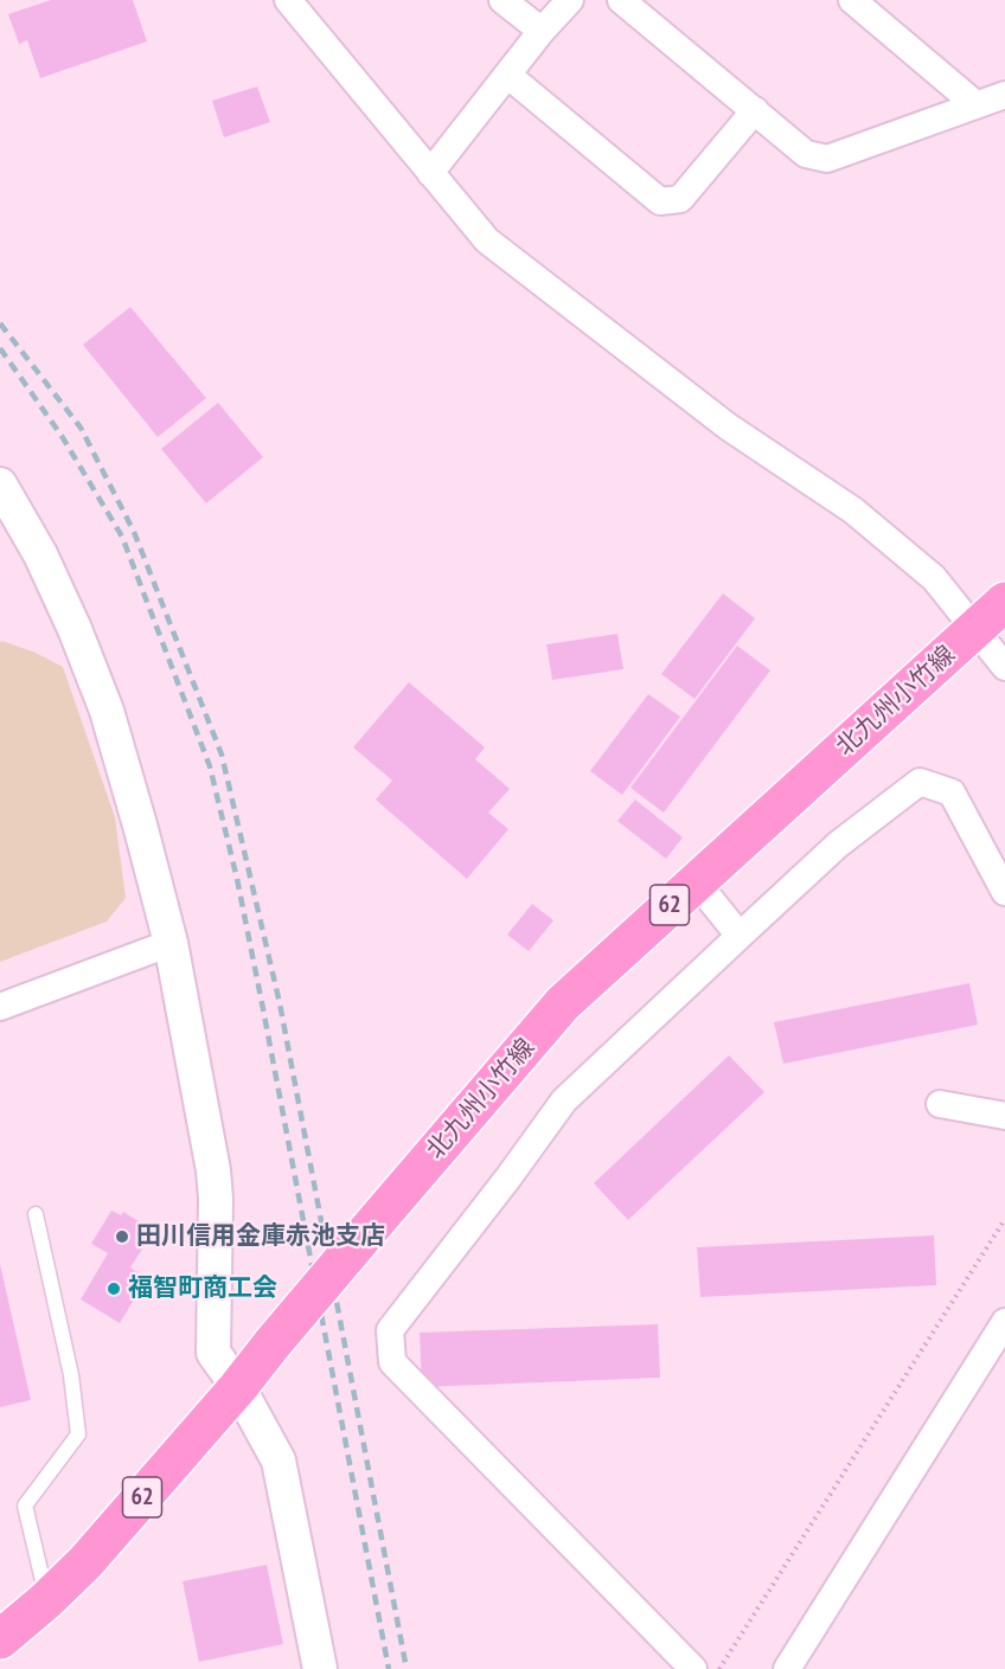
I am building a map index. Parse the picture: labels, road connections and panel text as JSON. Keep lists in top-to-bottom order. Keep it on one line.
{"streets":{"main road":["北九州小竹線","62"]},"places":["田川信用金庫赤池支店","福智町商工会"]}
